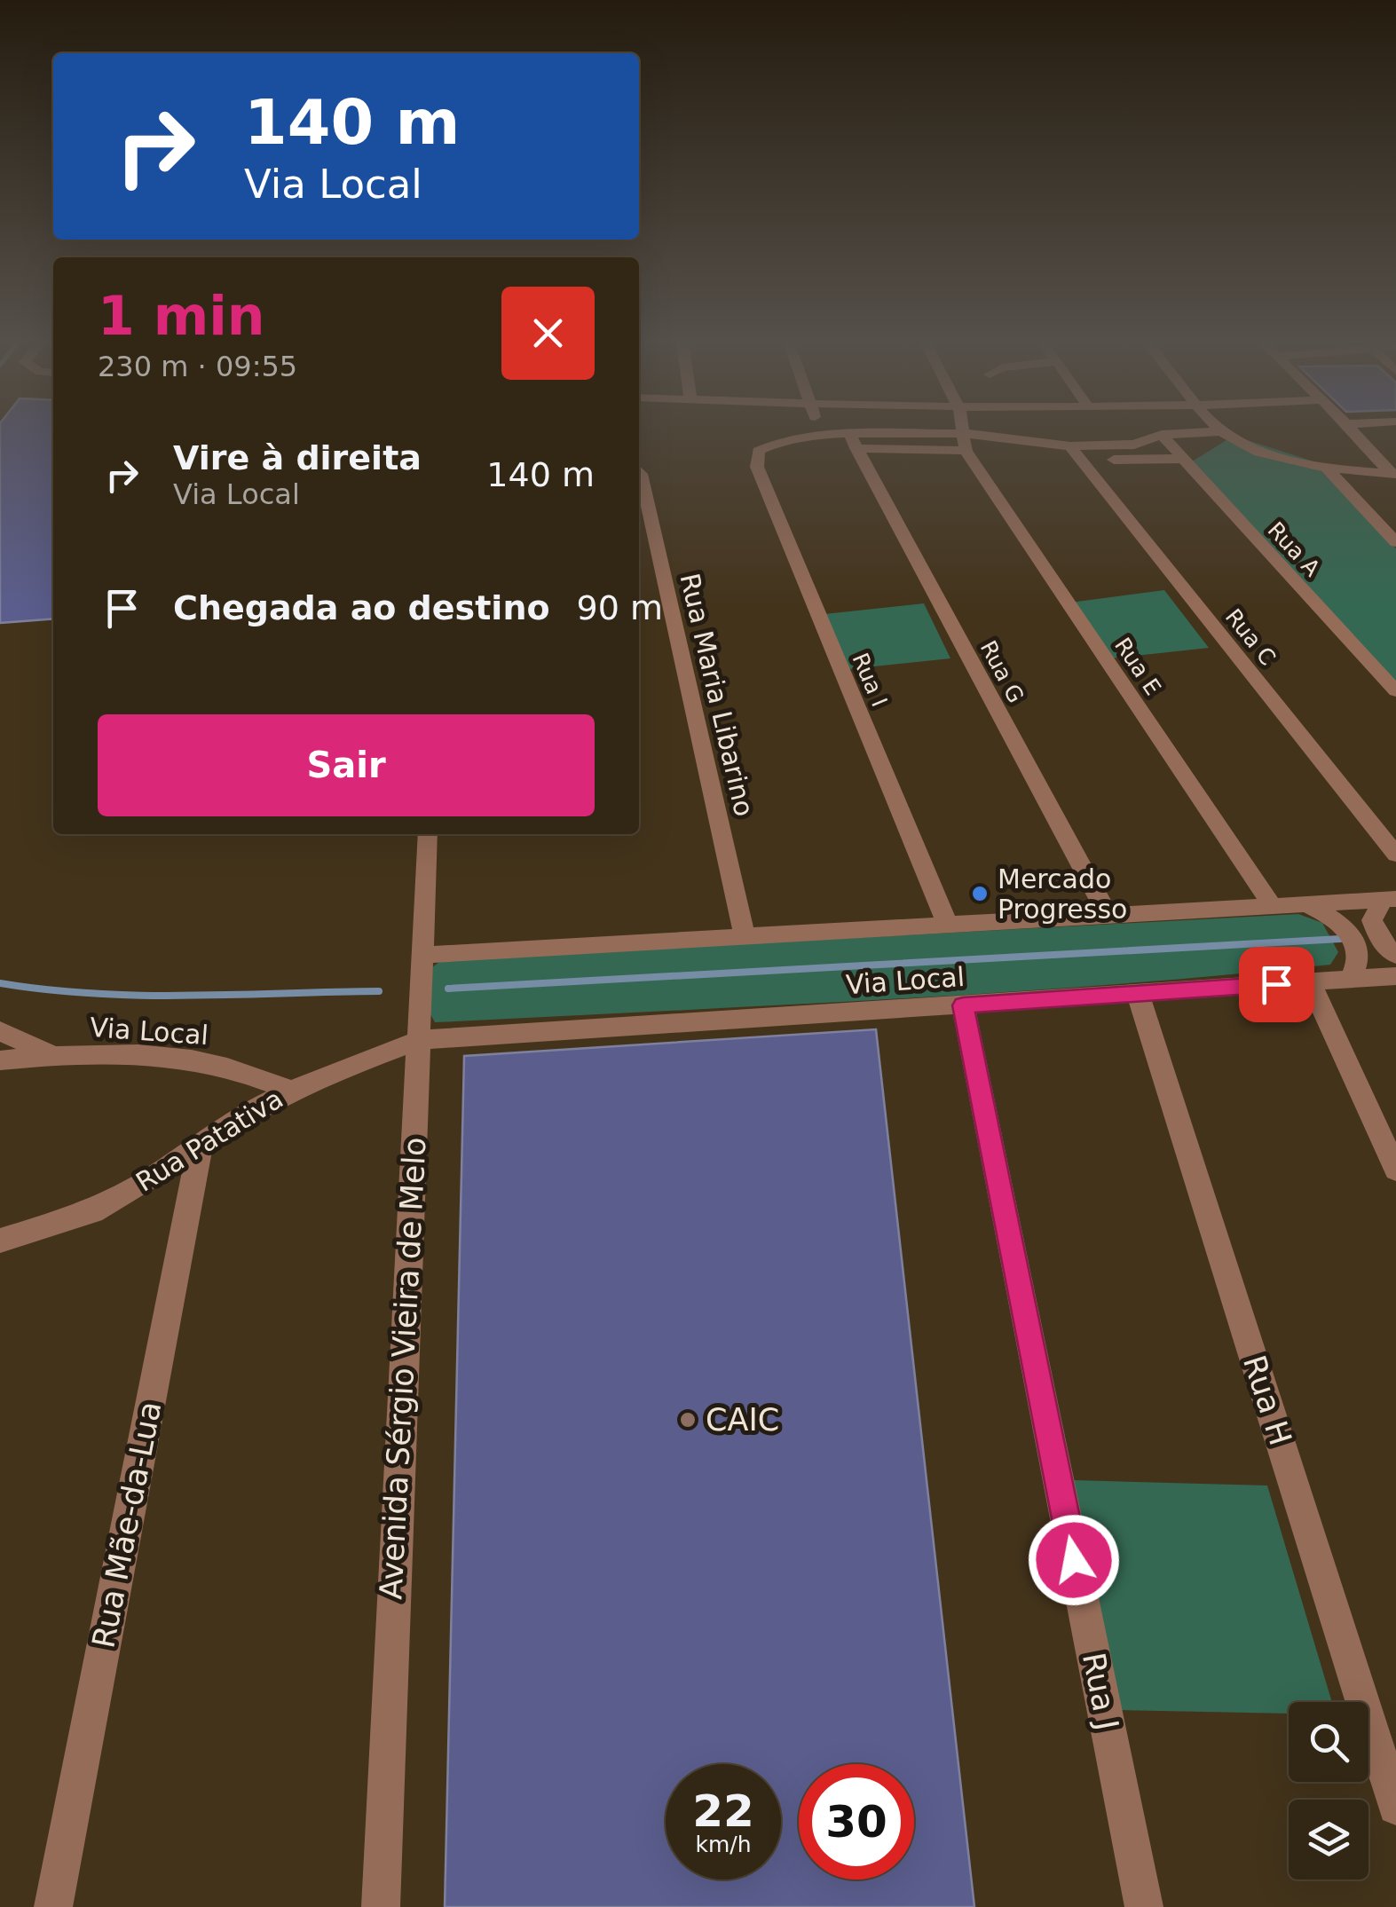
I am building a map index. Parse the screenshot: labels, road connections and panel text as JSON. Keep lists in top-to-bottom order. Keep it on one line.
{"streets":{"street":["Rua A","Rua C","Rua E","Rua G","Rua I","Rua Maria Libarino","Via Local","Rua Patativa","Avenida Sérgio Vieira de Melo","Rua H","Rua Mãe-da-Lua","Rua J"]},"crossings":[["Rua E","Via Local"],["Rua G","Via Local"],["Rua I","Via Local"],["Rua Maria Libarino","Via Local"],["Via Local","Rua Patativa"],["Via Local","Avenida Sérgio Vieira de Melo"],["Via Local","Rua H"],["Via Local","Rua J"],["Rua Patativa","Avenida Sérgio Vieira de Melo"],["Rua Patativa","Rua Mãe-da-Lua"]],"places":["Mercado Progresso","CAIC"],"page":{"turn":["140 m","Via Local"],"heading":["1 min","230 m · 09:55"],"list":[{"name":"Vire à direita","note":"Via Local","value":"140 m"},{"name":"Chegada ao destino","value":"90 m"}],"buttons":"Sair","speed":"22 km/h","limit":"30"}}
